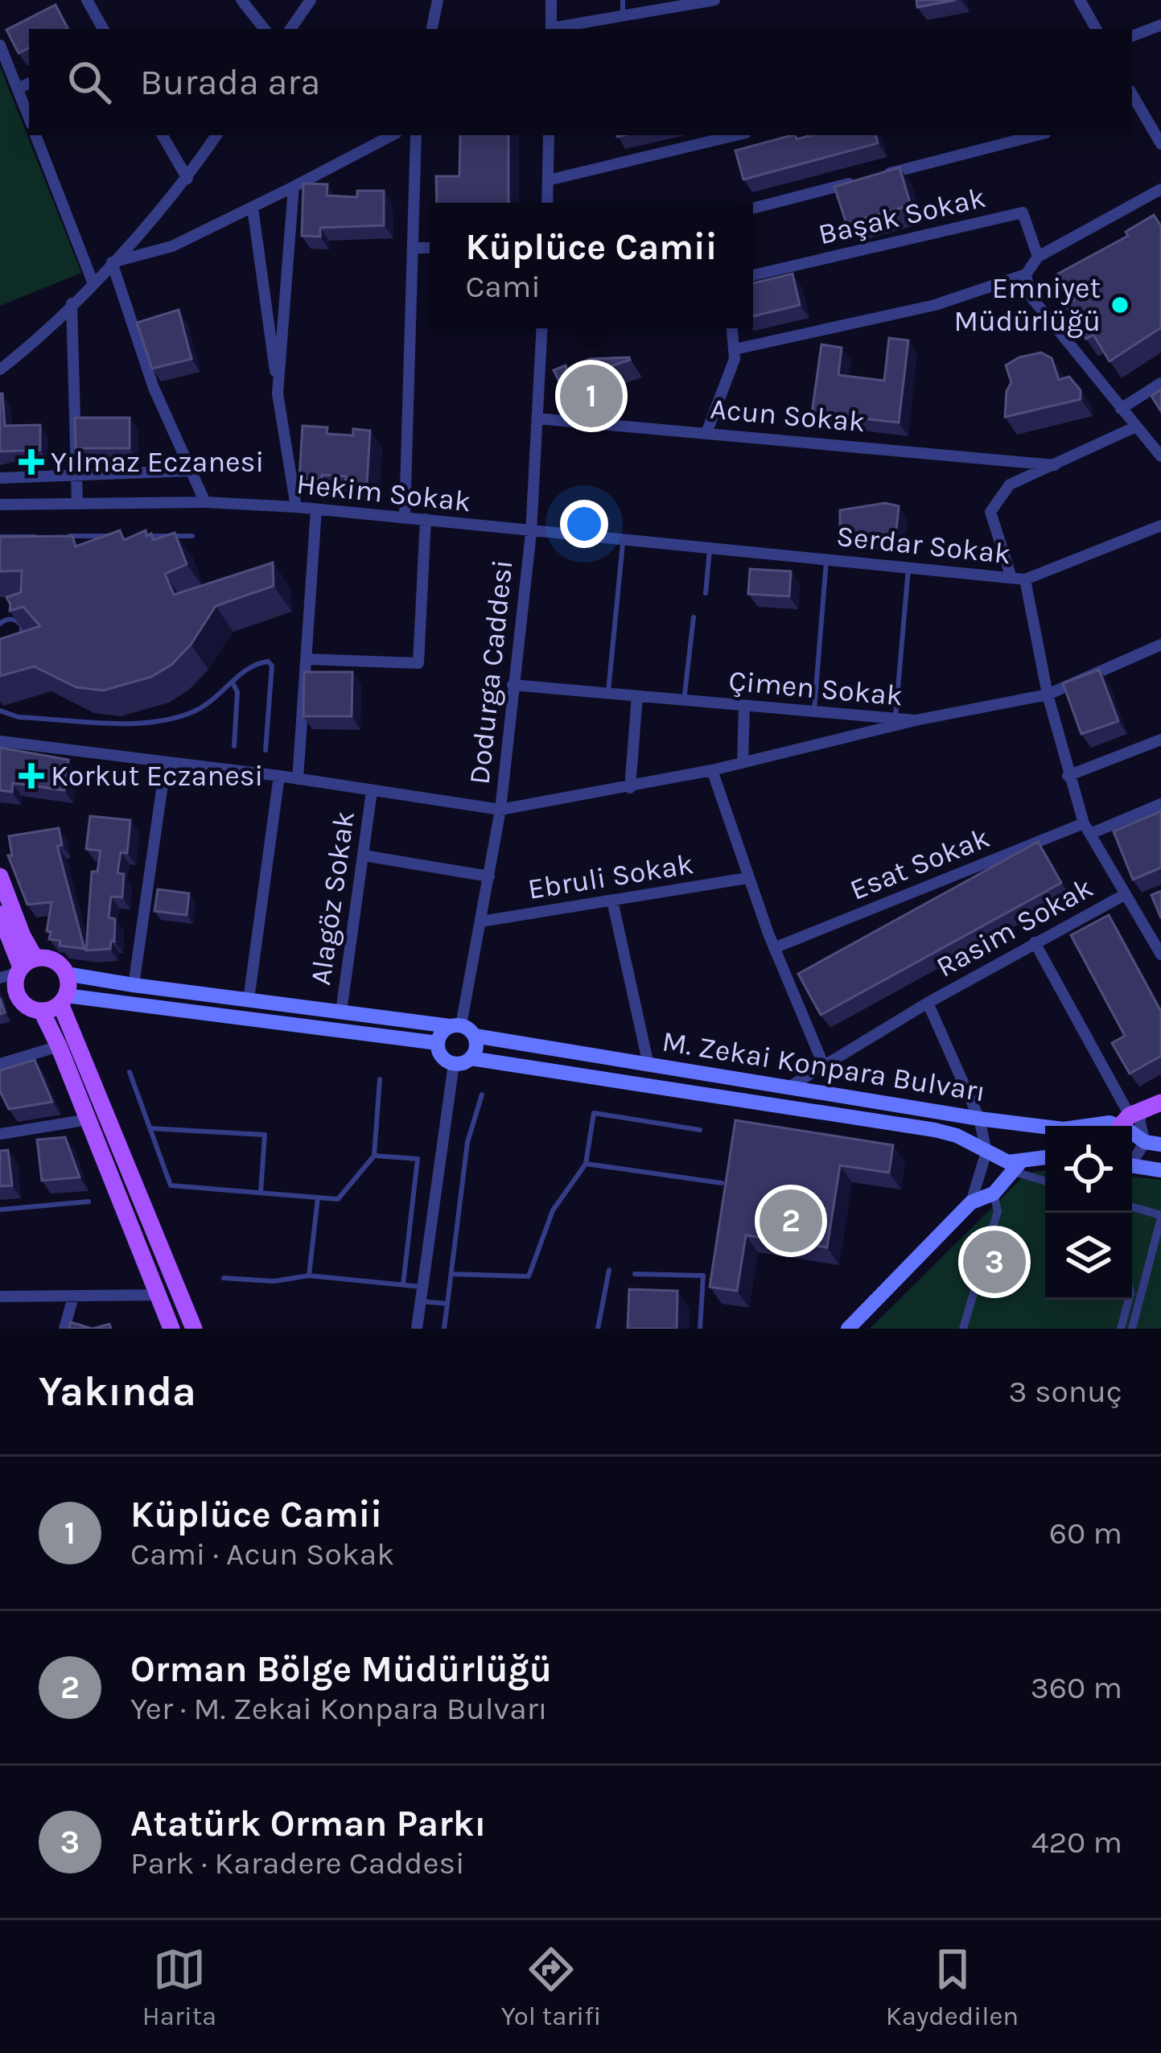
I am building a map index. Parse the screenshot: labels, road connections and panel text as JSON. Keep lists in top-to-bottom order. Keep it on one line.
{"streets":{"main road":["M. Zekai Konpara Bulvarı"],"street":["Başak Sokak","Acun Sokak","Hekim Sokak","Serdar Sokak","Dodurga Caddesi","Çimen Sokak","Esat Sokak","Ebruli Sokak","Alagöz Sokak","Rasim Sokak"]},"crossings":[["Acun Sokak","Dodurga Caddesi"],["Hekim Sokak","Serdar Sokak"],["Hekim Sokak","Dodurga Caddesi"],["Serdar Sokak","Dodurga Caddesi"],["Serdar Sokak","Çimen Sokak"],["Serdar Sokak","Esat Sokak"],["Serdar Sokak","Rasim Sokak"],["Dodurga Caddesi","Çimen Sokak"],["Dodurga Caddesi","Ebruli Sokak"],["Dodurga Caddesi","M. Zekai Konpara Bulvarı"],["Rasim Sokak","M. Zekai Konpara Bulvarı"]],"places":{"other":["Emniyet Müdürlüğü"],"health":["Yılmaz Eczanesi","Korkut Eczanesi"]},"page":{"search":"Burada ara","popup":["Küplüce Camii","Cami"],"pins":["1","2","3"],"heading":["Yakında","3 sonuç"],"list":[{"mark":"1","name":"Küplüce Camii","note":"Cami · Acun Sokak","value":"60 m"},{"mark":"2","name":"Orman Bölge Müdürlüğü","note":"Yer · M. Zekai Konpara Bulvarı","value":"360 m"},{"mark":"3","name":"Atatürk Orman Parkı","note":"Park · Karadere Caddesi","value":"420 m"}],"nav":["Harita","Yol tarifi","Kaydedilen"]}}
